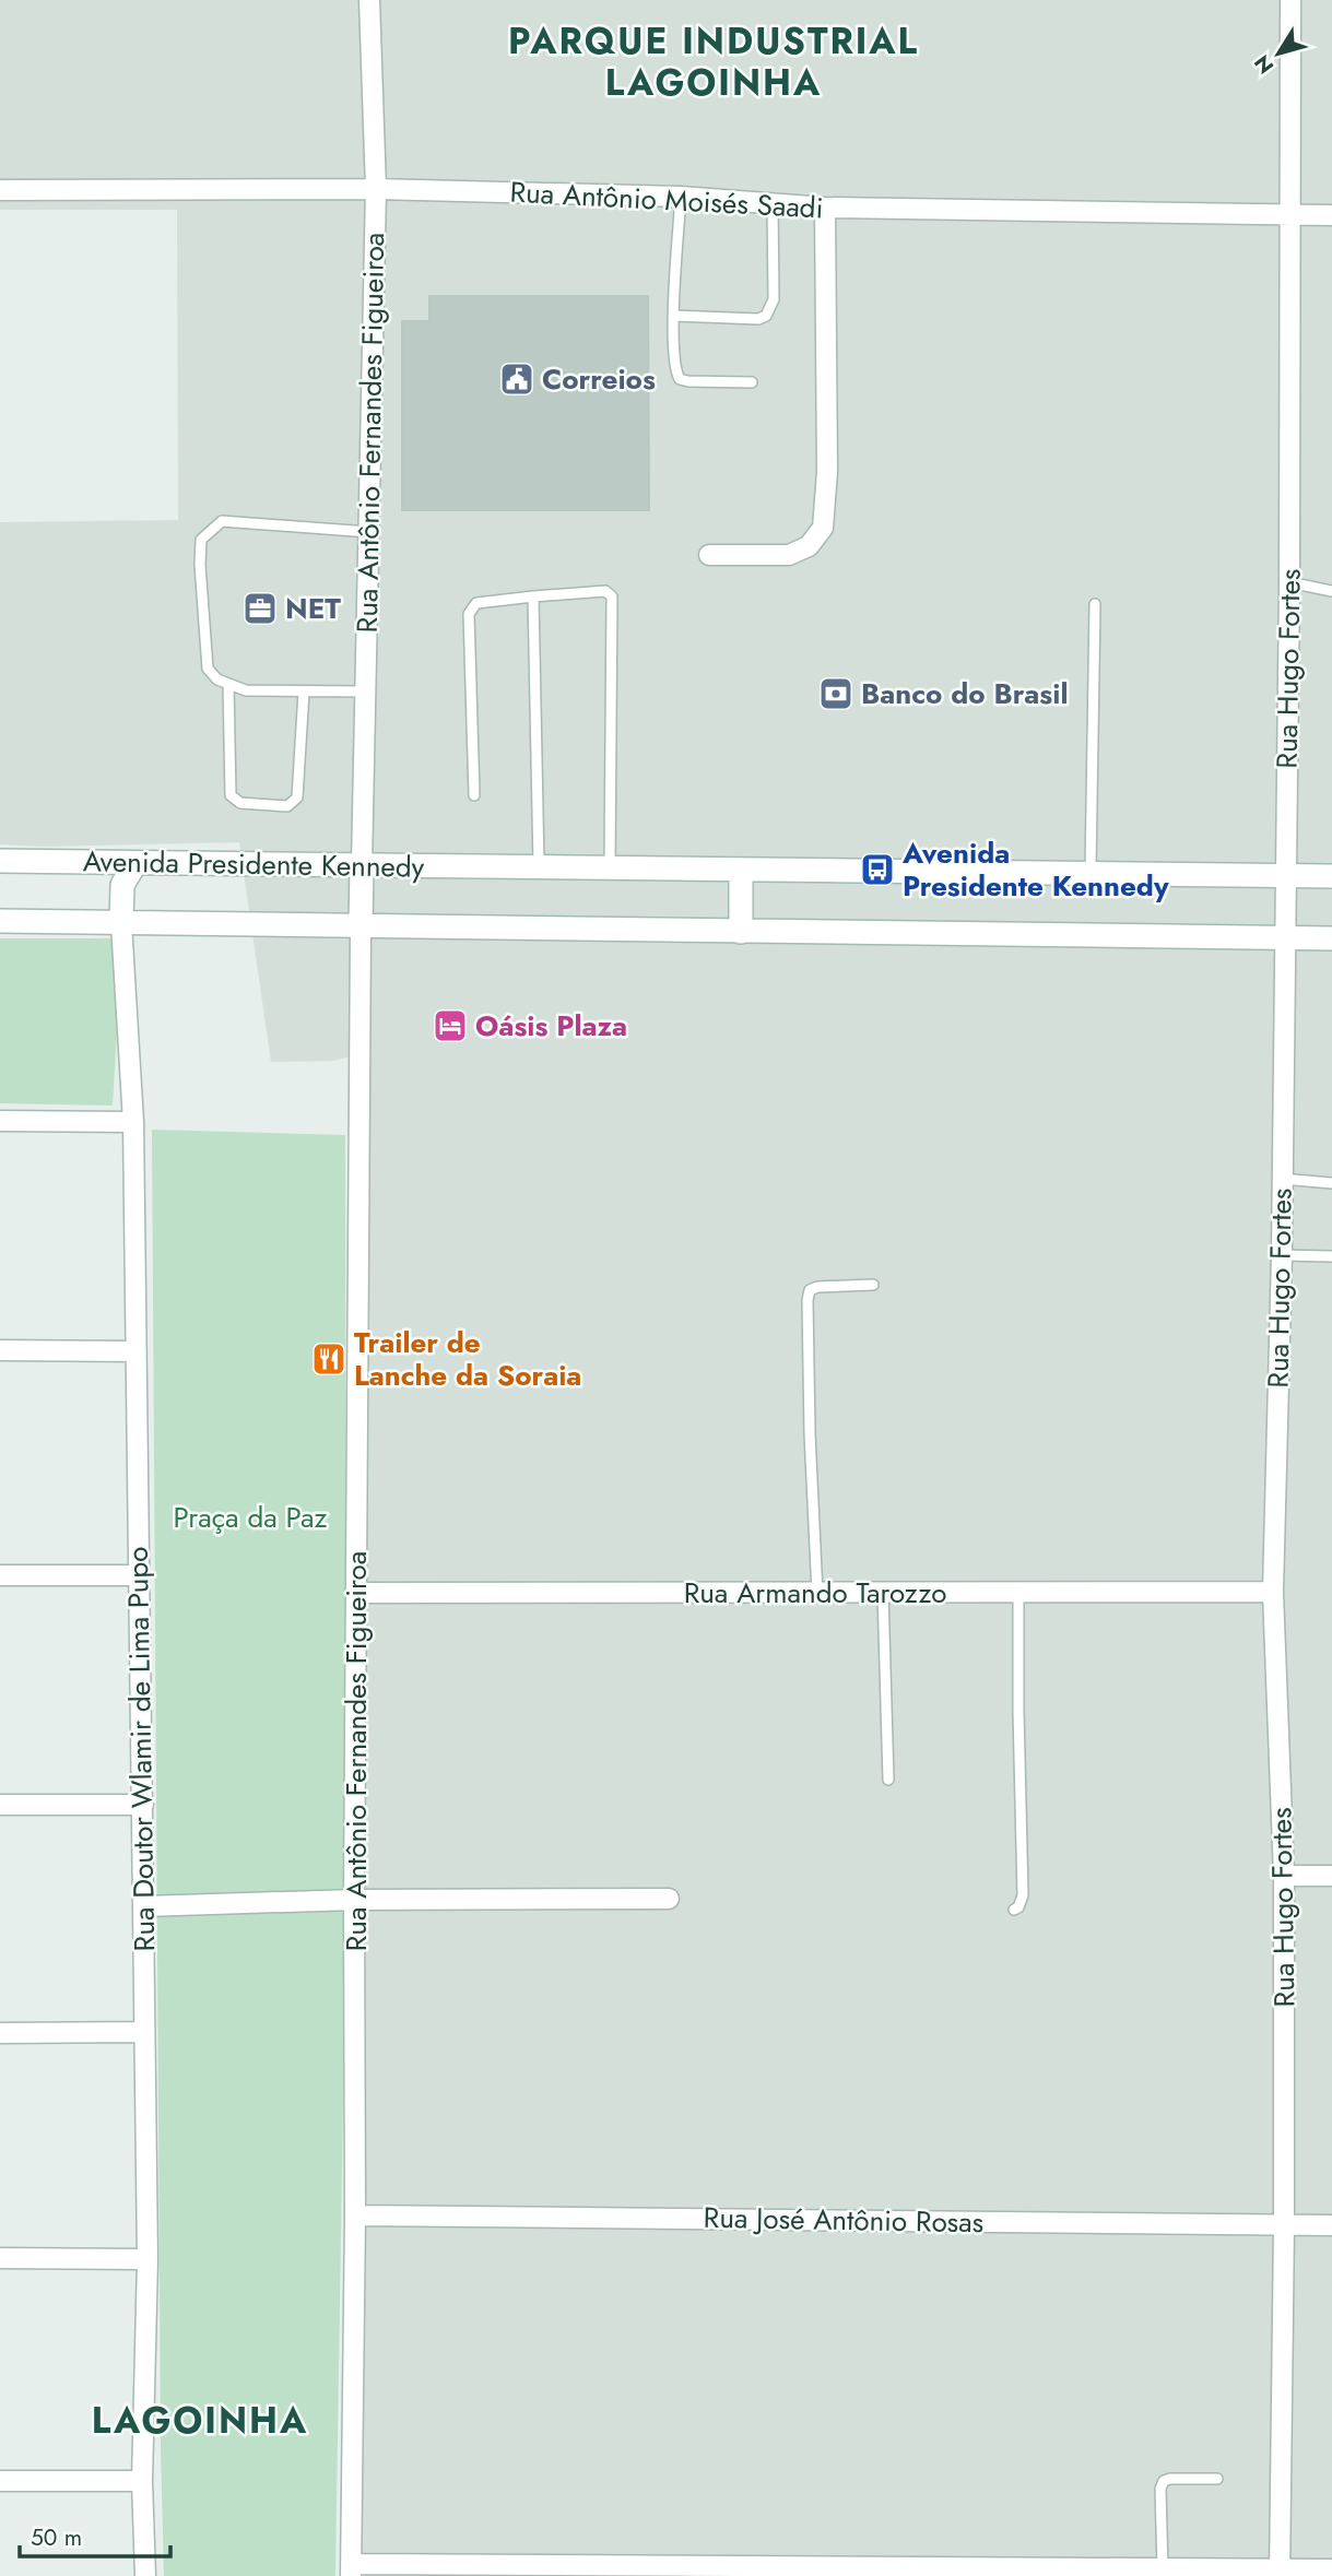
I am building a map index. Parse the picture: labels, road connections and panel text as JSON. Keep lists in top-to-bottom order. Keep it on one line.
{"streets":{"main road":["Avenida Presidente Kennedy"],"street":["Rua Antônio Moisés Saadi","Rua Antônio Fernandes Figueiroa","Rua Hugo Fortes","Rua Armando Tarozzo","Rua Doutor Wlamir de Lima Pupo","Rua José Antônio Rosas"]},"crossings":[["Rua Antônio Moisés Saadi","Rua Antônio Fernandes Figueiroa"],["Rua Antônio Moisés Saadi","Rua Hugo Fortes"],["Rua Antônio Fernandes Figueiroa","Avenida Presidente Kennedy"],["Rua Antônio Fernandes Figueiroa","Rua Armando Tarozzo"],["Rua Antônio Fernandes Figueiroa","Rua José Antônio Rosas"],["Rua Hugo Fortes","Avenida Presidente Kennedy"],["Rua Hugo Fortes","Rua Armando Tarozzo"],["Rua Hugo Fortes","Rua José Antônio Rosas"],["Avenida Presidente Kennedy","Rua Doutor Wlamir de Lima Pupo"]],"districts":["PARQUE INDUSTRIAL LAGOINHA","LAGOINHA"],"parks":["Praça da Paz"],"places":{"public building":["Correios"],"office":["NET"],"bank":["Banco do Brasil"],"bus stop":["Avenida Presidente Kennedy"],"hotel":["Oásis Plaza"],"restaurant":["Trailer de Lanche da Soraia"]},"scale_bar":"50 m","north":"bottom left"}
